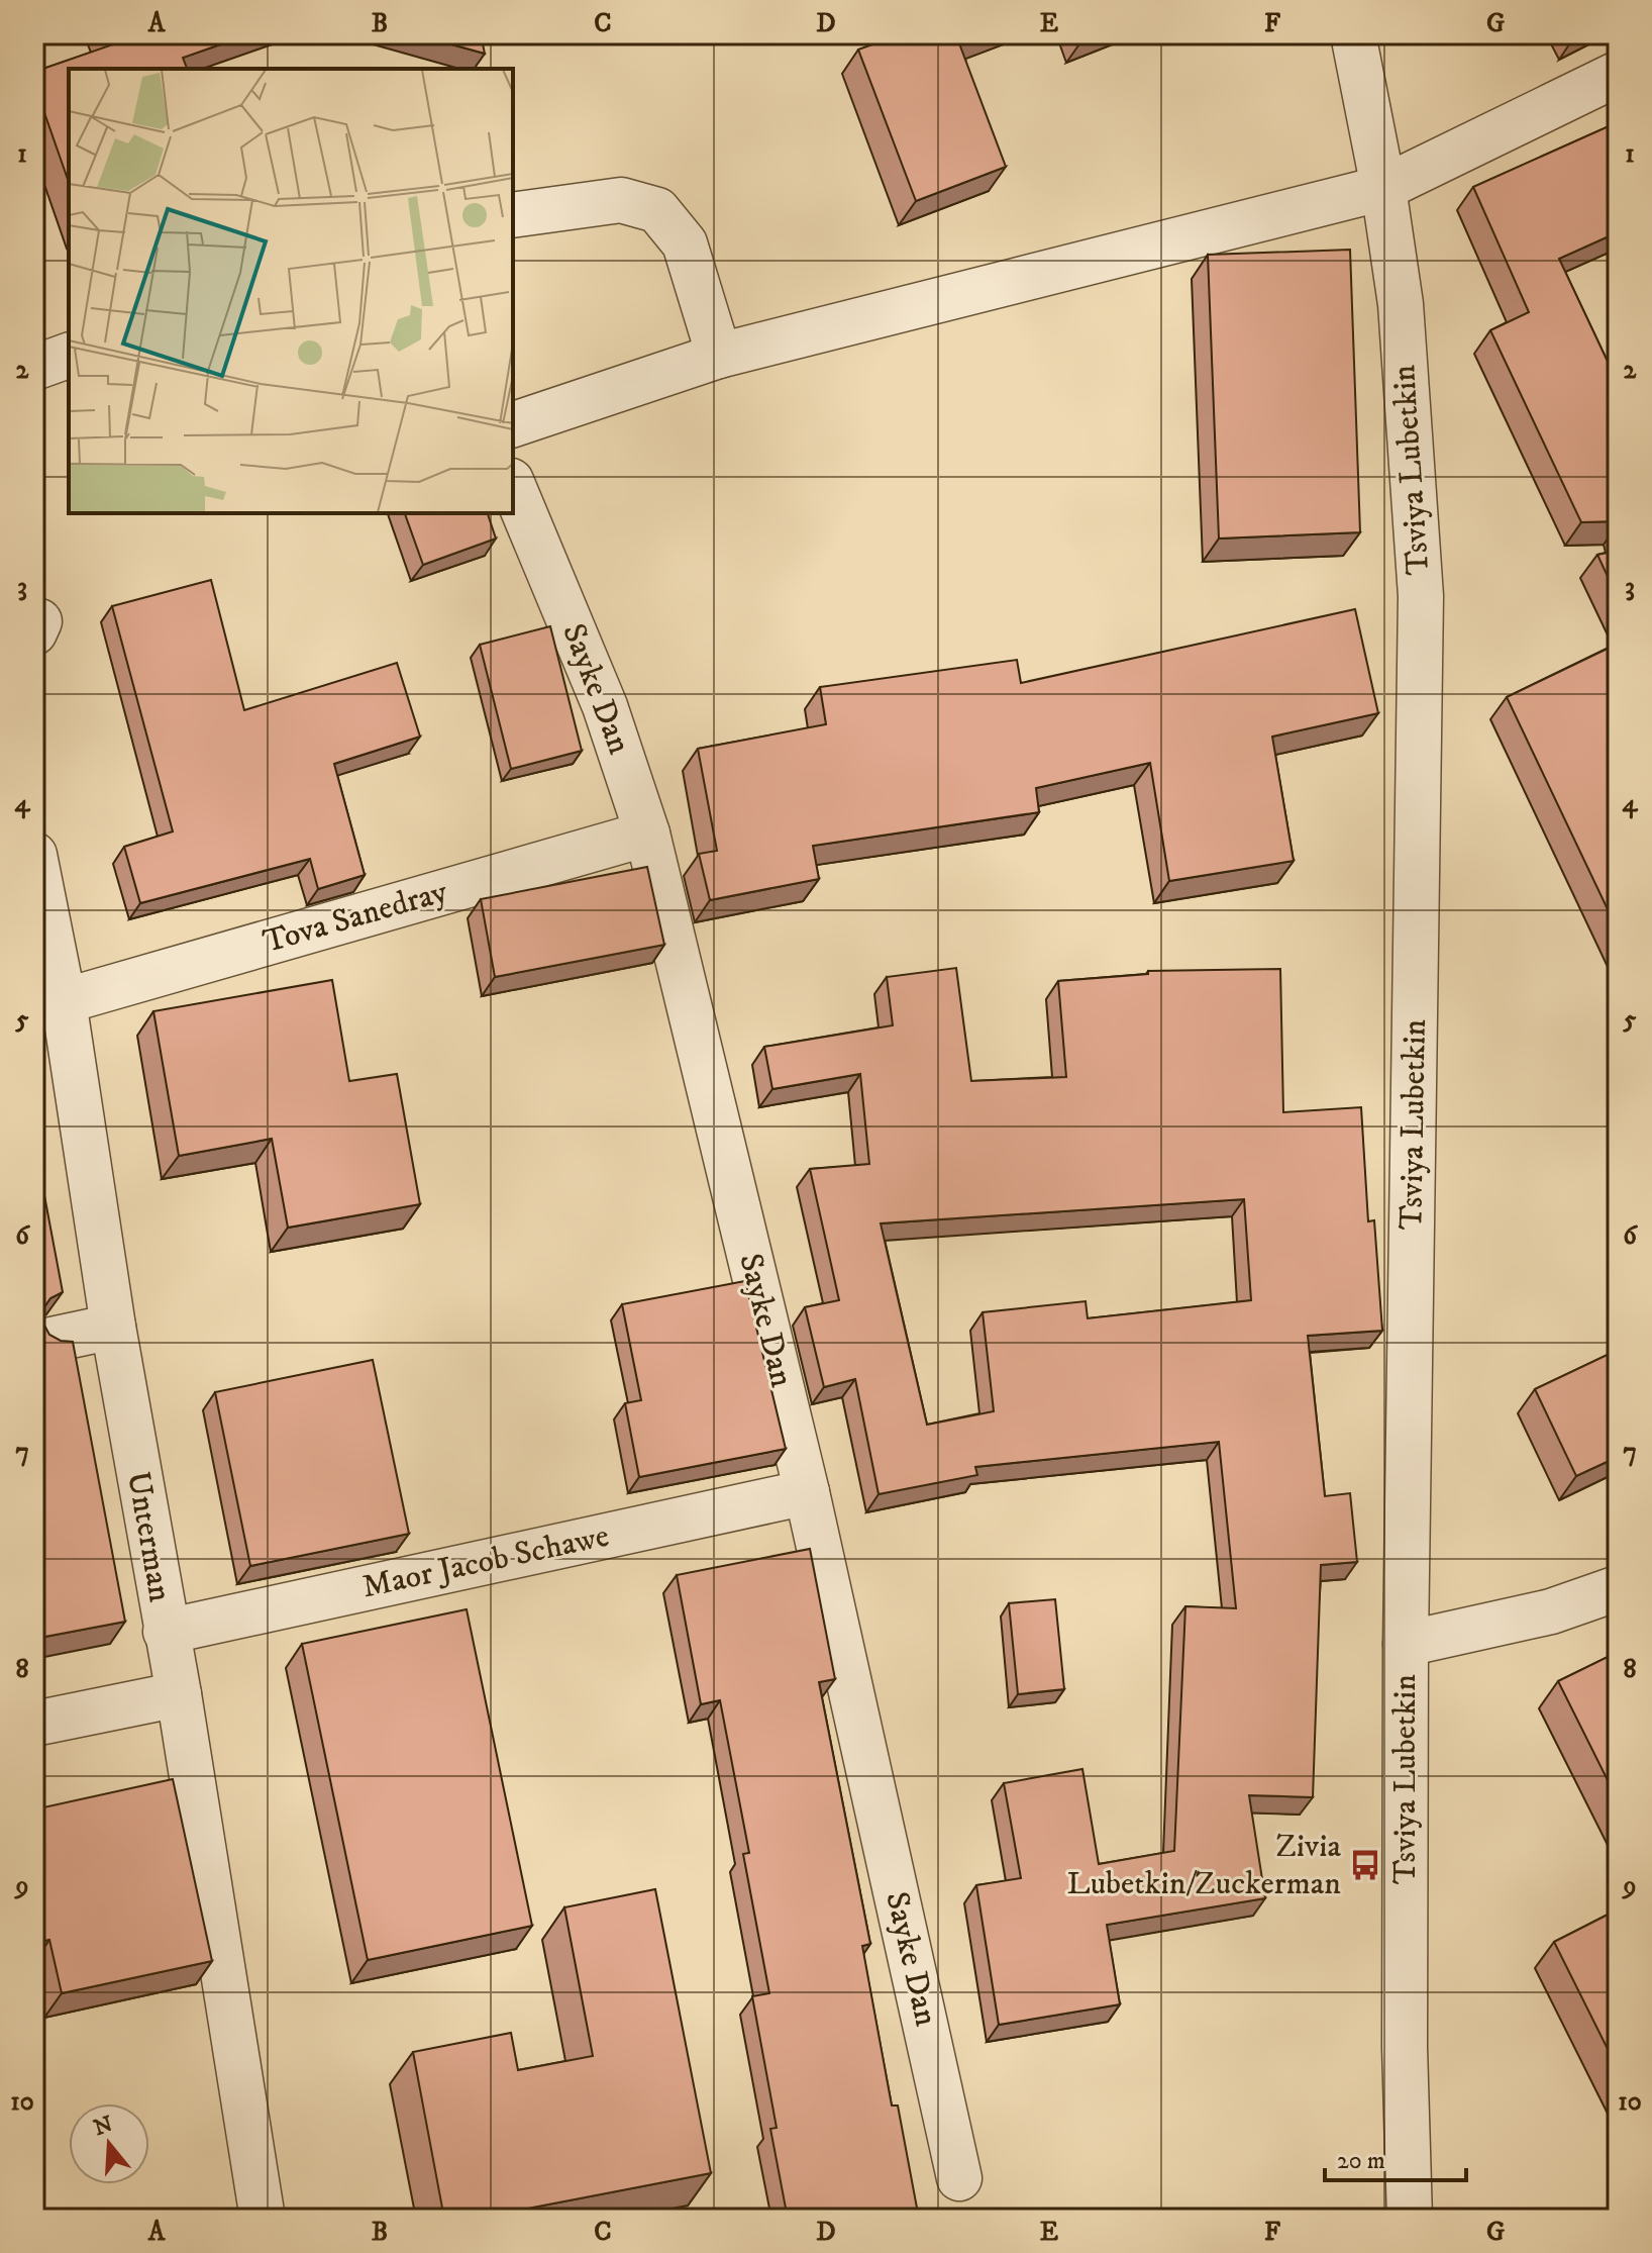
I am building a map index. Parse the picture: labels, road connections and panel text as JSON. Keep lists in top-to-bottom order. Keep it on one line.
{"streets":{"street":["Tsviya Lubetkin","Sayke Dan","Tova Sanedray","Unterman","Maor Jacob Schawe"]},"crossings":[["Sayke Dan","Tova Sanedray"],["Sayke Dan","Maor Jacob Schawe"],["Tova Sanedray","Unterman"],["Unterman","Maor Jacob Schawe"]],"places":{"bus stop":["Zivia Lubetkin/Zuckerman"]},"scale_bar":"20 m","north":"top","grid":{"columns":["A","B","C","D","E","F","G"],"rows":["1","2","3","4","5","6","7","8","9","10"]}}
